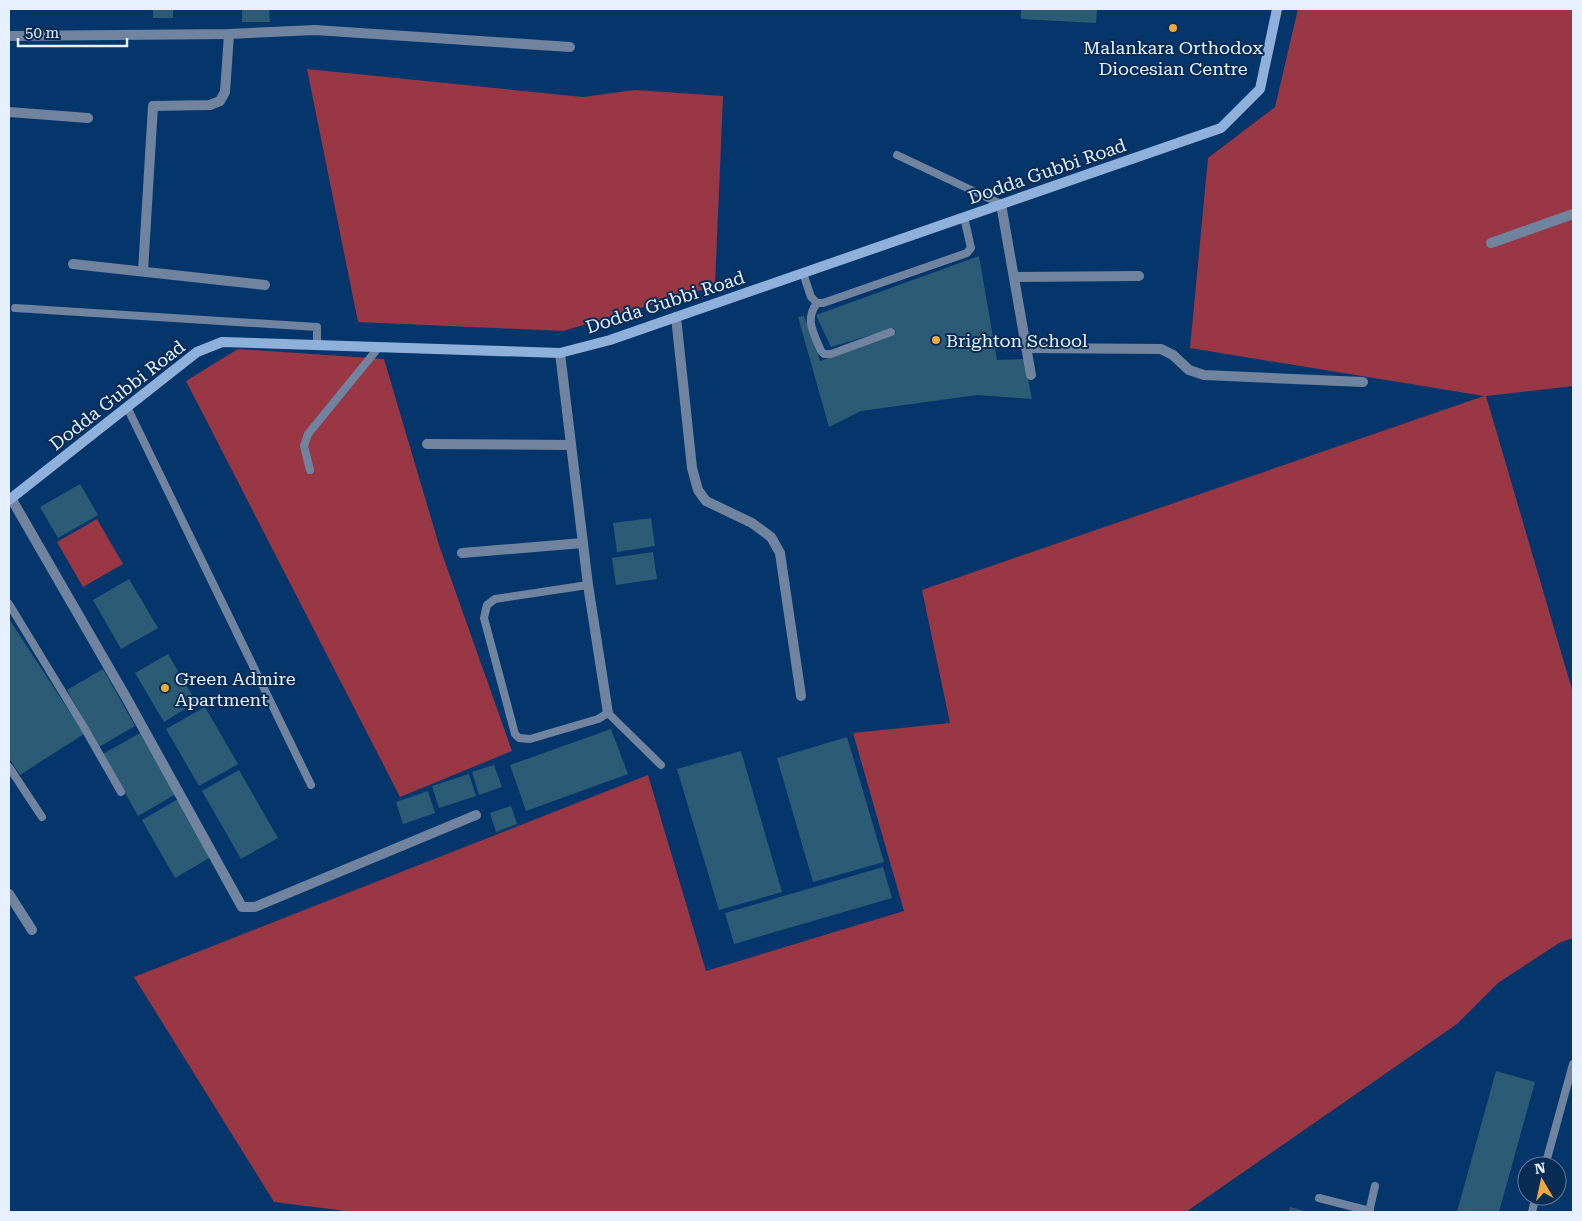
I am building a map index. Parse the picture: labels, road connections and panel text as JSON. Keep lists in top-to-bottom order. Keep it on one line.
{"streets":{"street":["Dodda Gubbi Road"]},"places":["Malankara Orthodox Diocesian Centre","Brighton School","Green Admire Apartment"],"scale_bar":"50 m","north":"top"}
